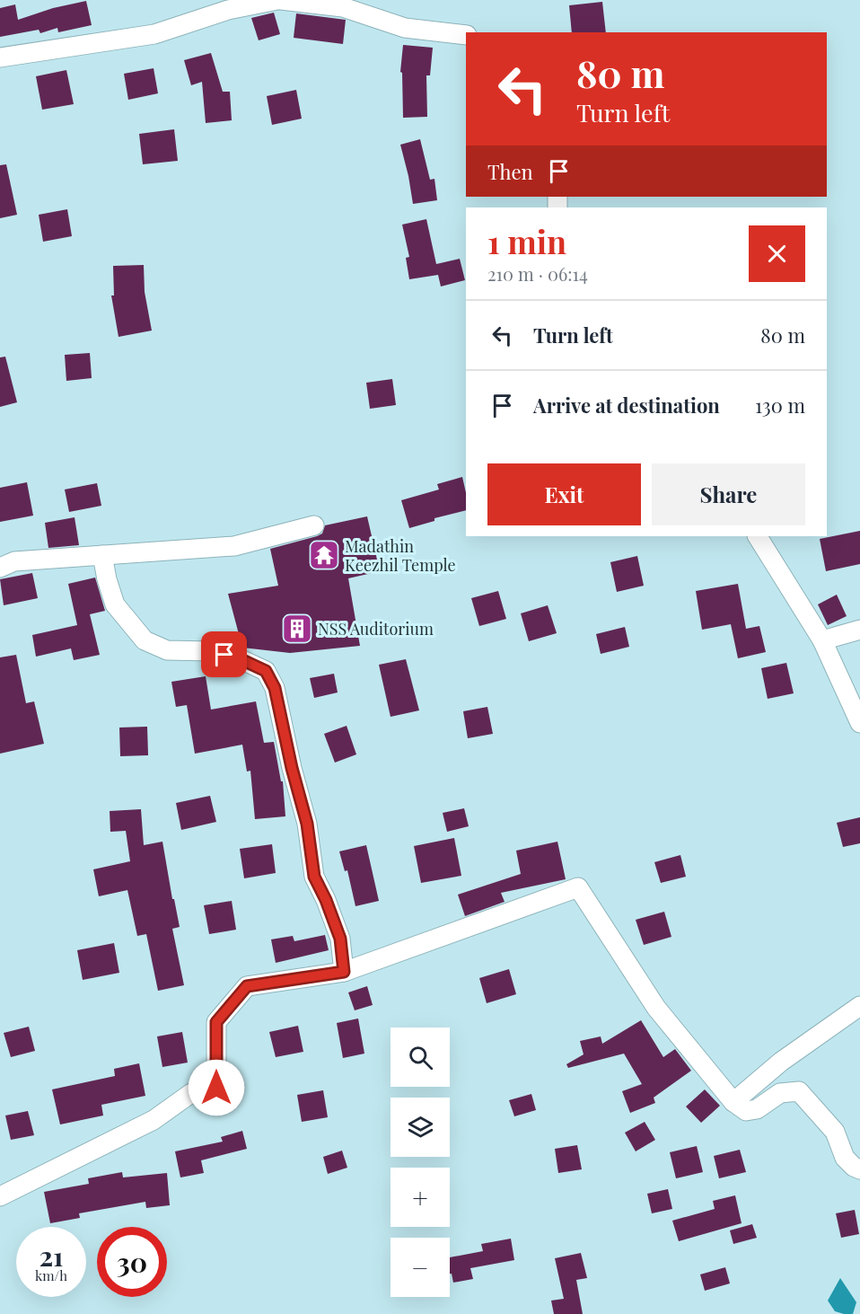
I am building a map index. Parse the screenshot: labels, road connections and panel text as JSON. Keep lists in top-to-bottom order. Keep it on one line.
{"places":{"temple":["Madathin Keezhil Temple"],"building":["NSS Auditorium"]},"page":{"turn":["80 m","Turn left"],"then":"Then","heading":["1 min","210 m · 06:14"],"list":[{"name":"Turn left","value":"80 m"},{"name":"Arrive at destination","value":"130 m"}],"buttons":["Exit","Share"],"map_buttons":["+","−"],"speed":"21 km/h","limit":"30"}}
